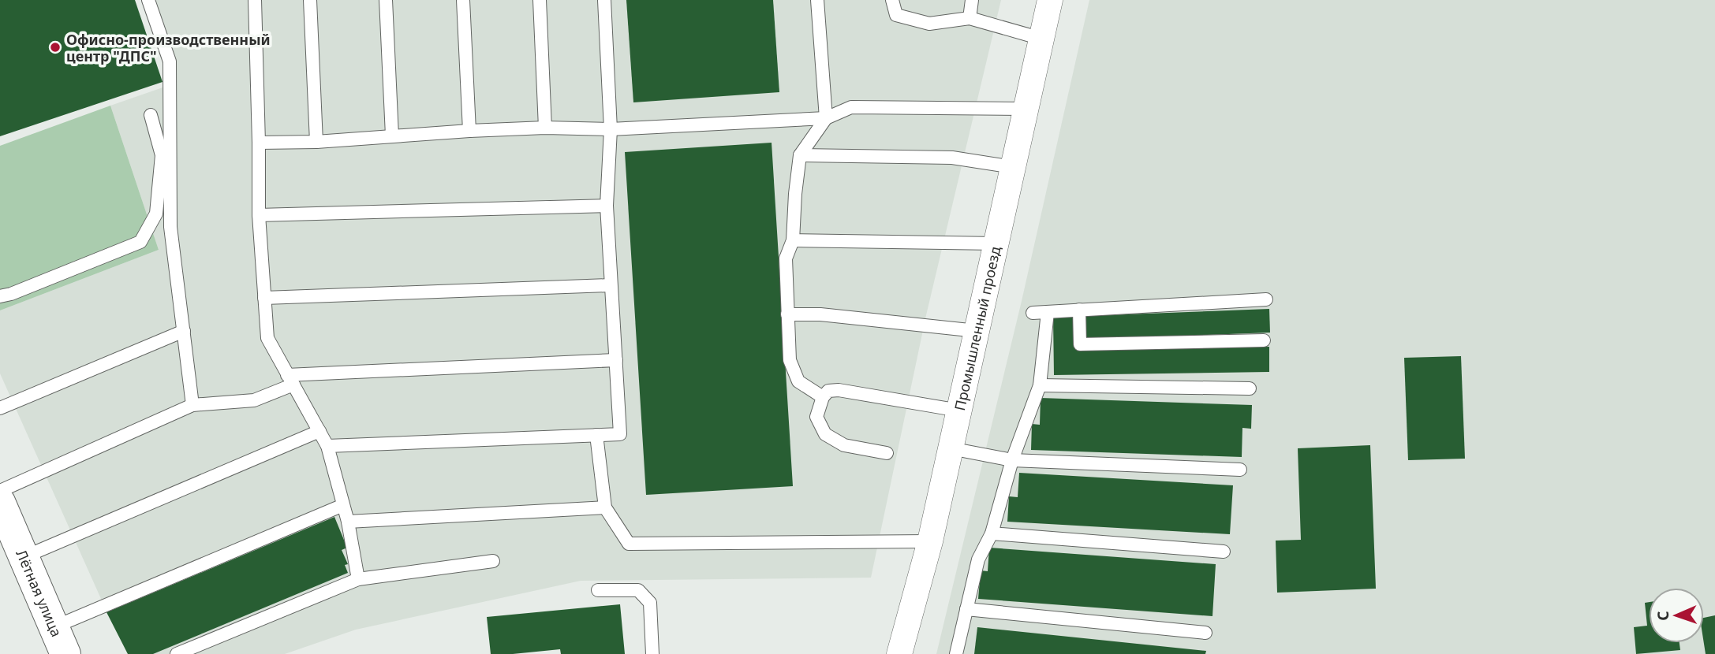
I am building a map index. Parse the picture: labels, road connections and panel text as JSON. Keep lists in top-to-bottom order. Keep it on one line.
{"streets":{"street":["Промышленный проезд","Лётная улица"]},"places":["Офисно-производственный центр \"ДПС\""],"north":"left"}
